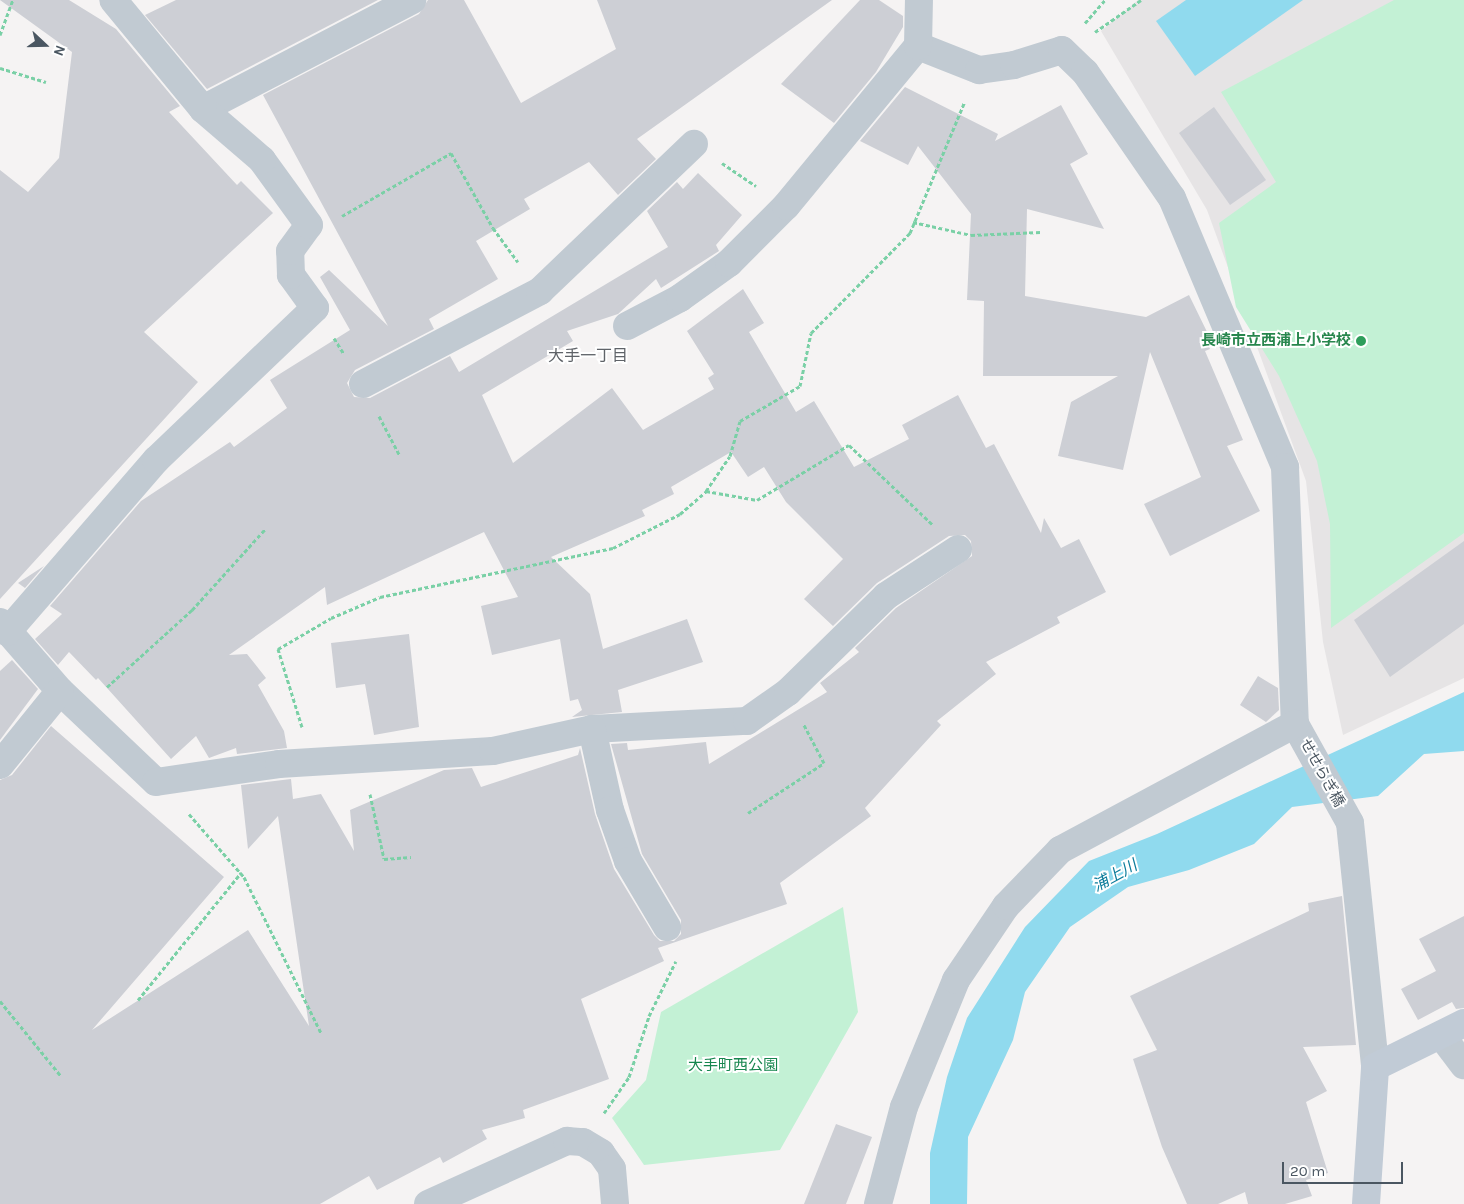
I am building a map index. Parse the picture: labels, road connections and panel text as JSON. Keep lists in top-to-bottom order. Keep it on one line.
{"streets":{"street":["せせらぎ橋"]},"districts":["大手一丁目"],"water":["浦上川"],"parks":["大手町西公園"],"places":["長崎市立西浦上小学校"],"scale_bar":"20 m","north":"right"}
